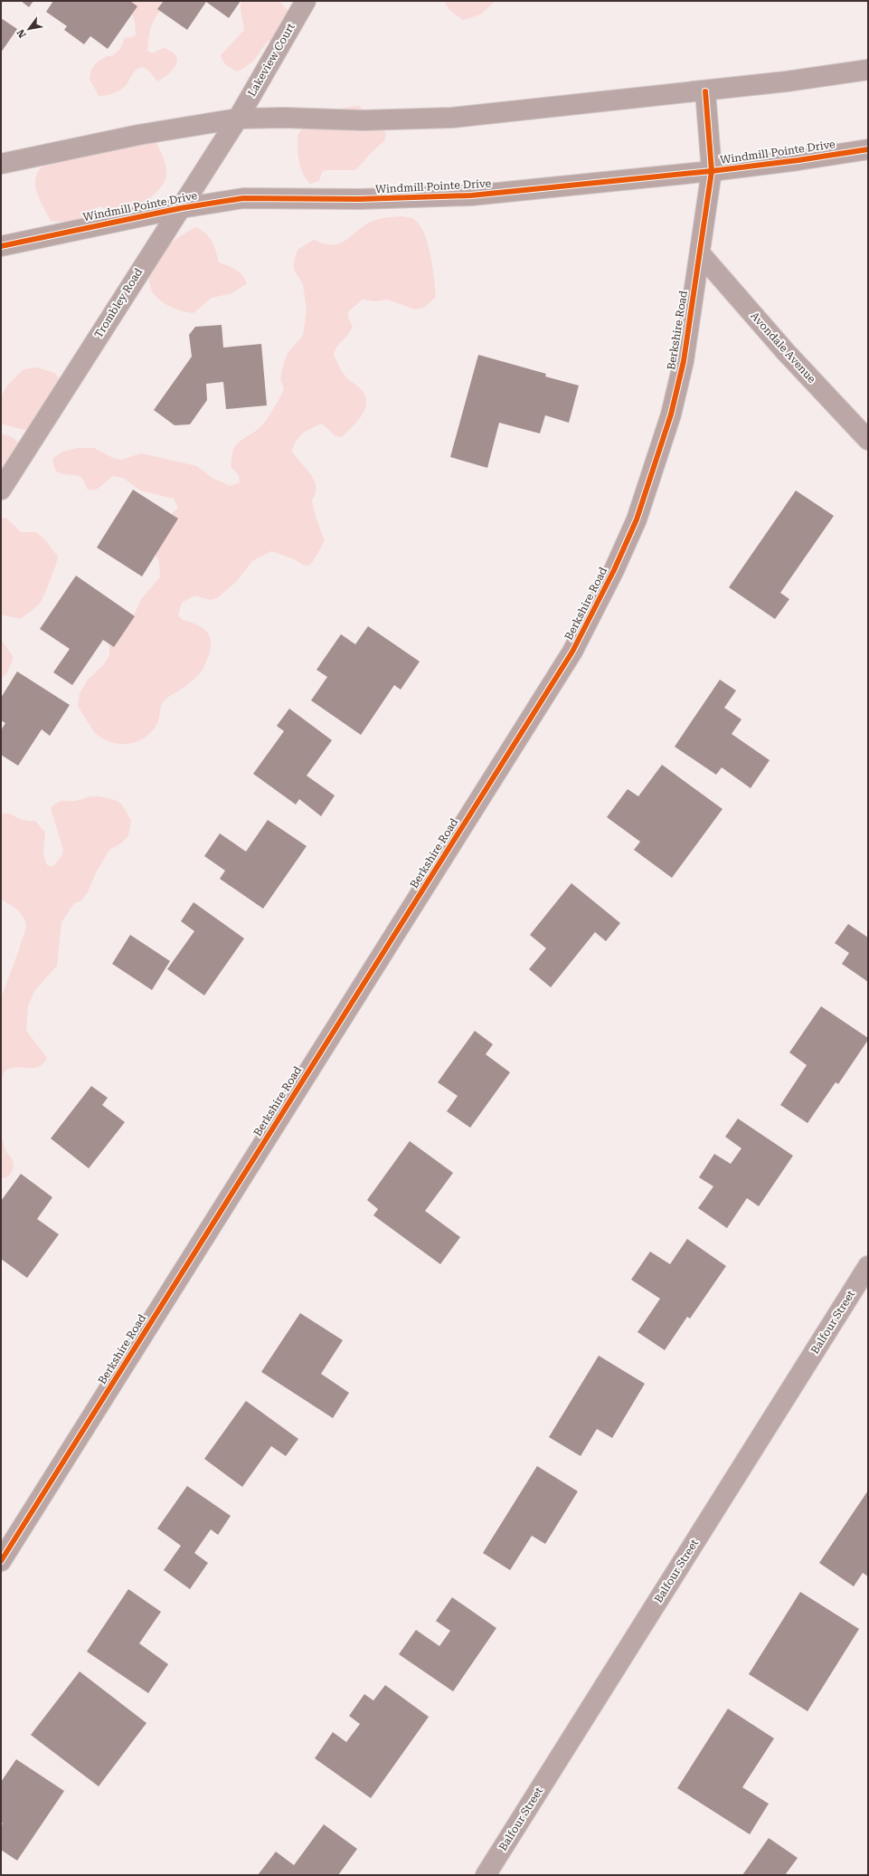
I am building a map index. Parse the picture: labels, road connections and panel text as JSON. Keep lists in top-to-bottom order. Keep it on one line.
{"streets":{"street":["Lakeview Court","Windmill Pointe Drive","Trombley Road","Berkshire Road","Avondale Avenue","Balfour Street"]},"crossings":[["Lakeview Court","Trombley Road"],["Windmill Pointe Drive","Trombley Road"],["Windmill Pointe Drive","Berkshire Road"],["Berkshire Road","Avondale Avenue"]],"north":"bottom left"}
